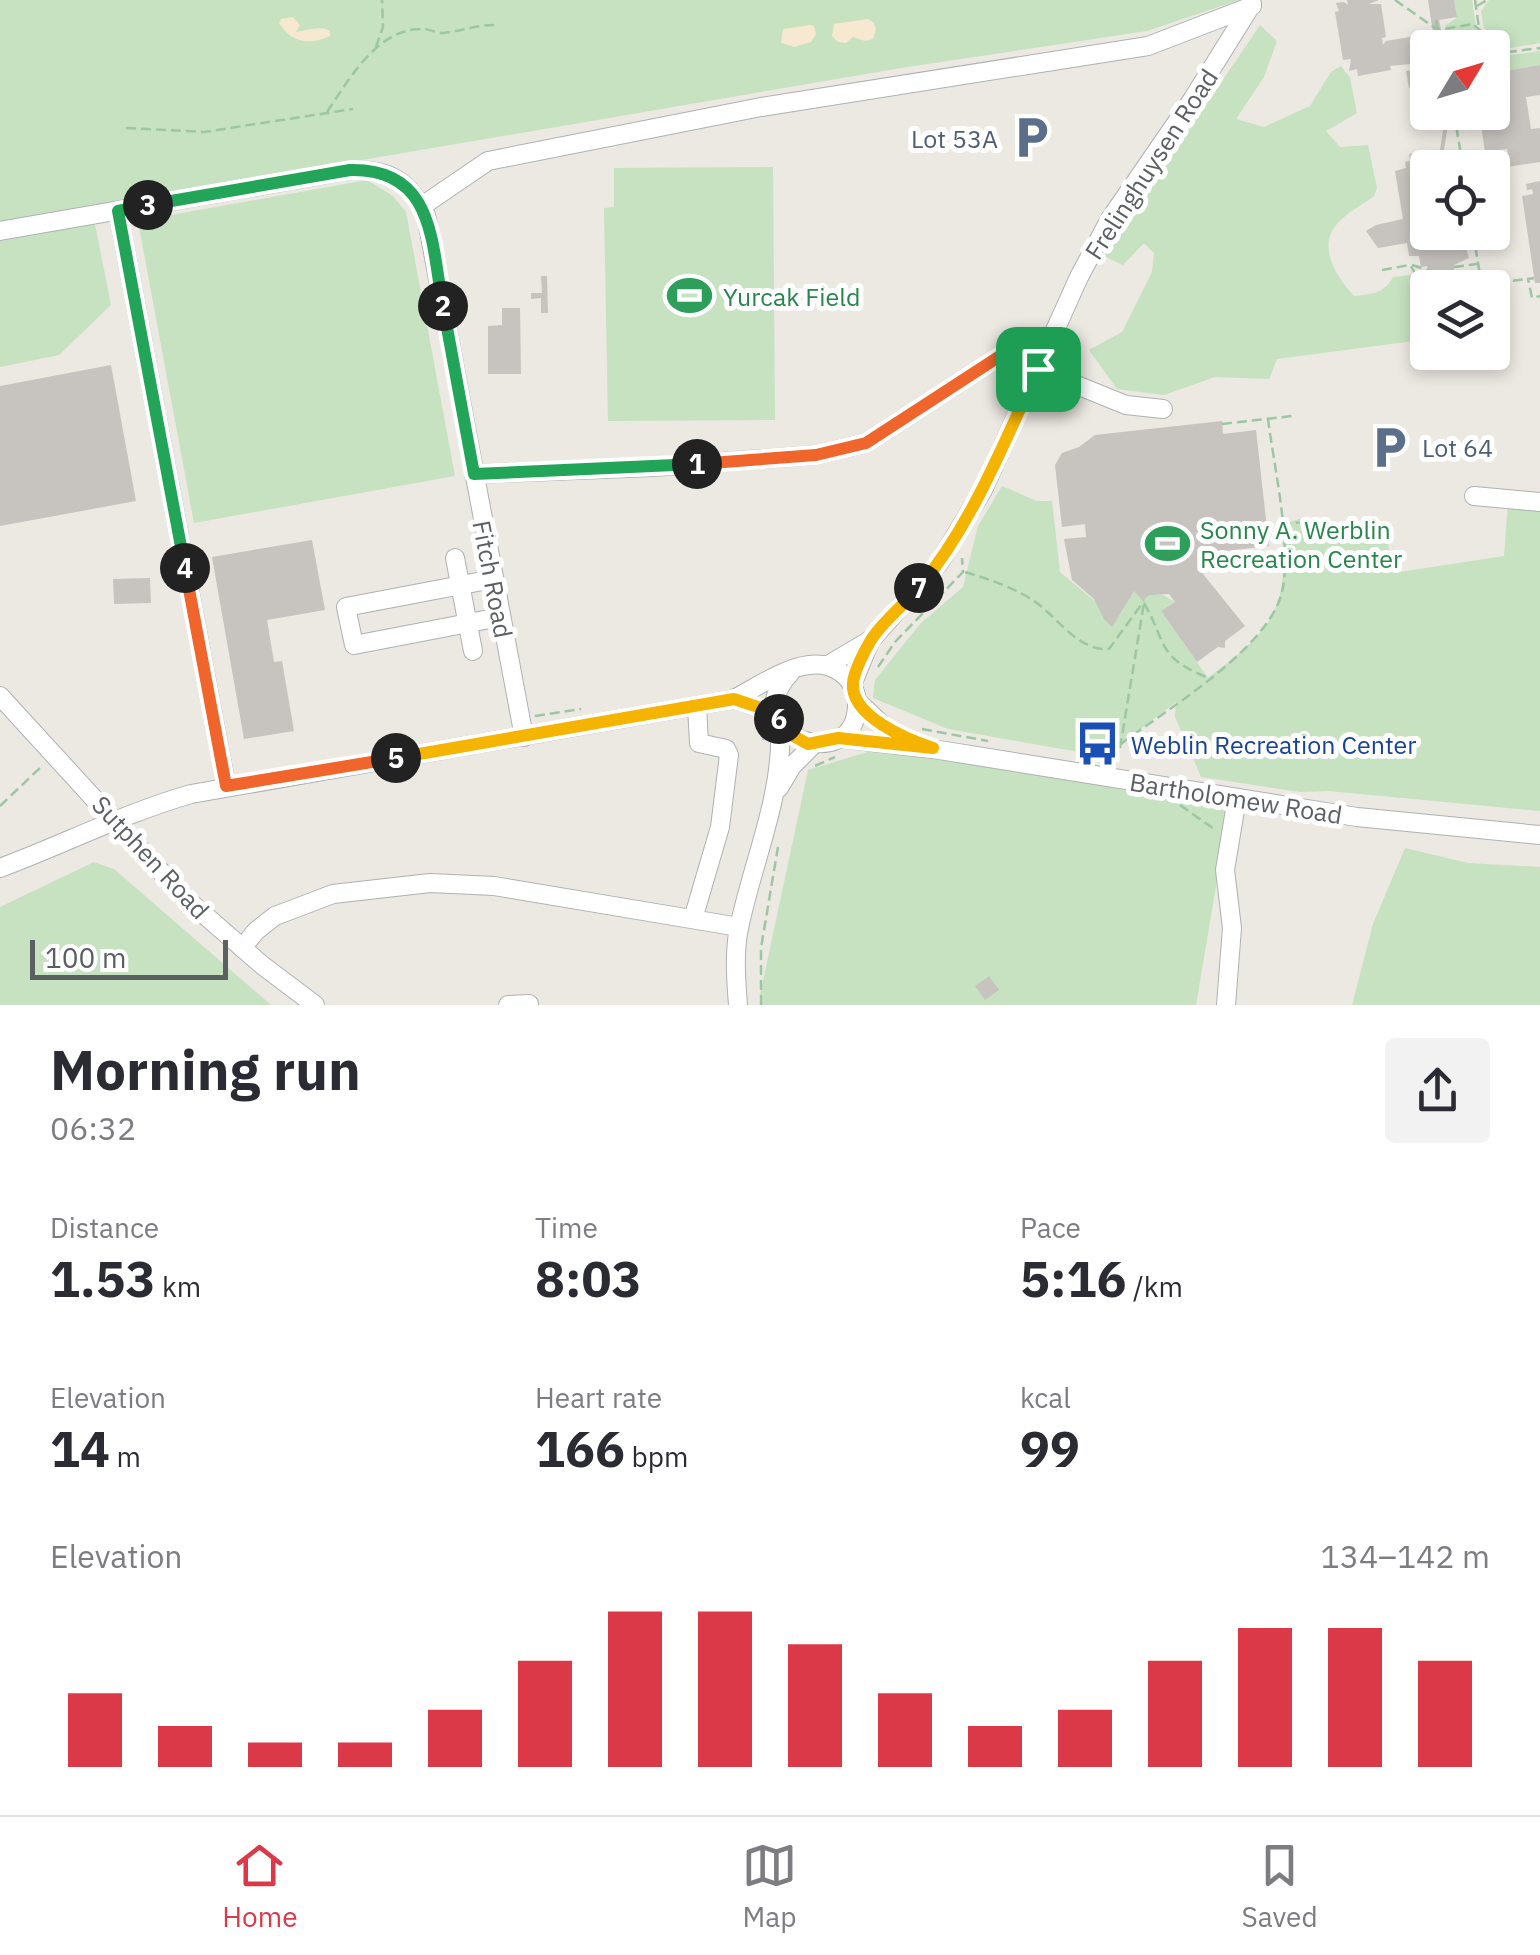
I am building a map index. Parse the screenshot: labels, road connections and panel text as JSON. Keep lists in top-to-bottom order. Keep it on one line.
{"streets":{"street":["Frelinghuysen Road","Fitch Road","Bartholomew Road","Sutphen Road"]},"crossings":[["Frelinghuysen Road","Bartholomew Road"]],"places":{"parking":["Lot 53A","Lot 64"],"sports":["Yurcak Field","Sonny A. Werblin Recreation Center"],"bus stop":["Weblin Recreation Center"]},"scale_bar":"100 m","north":"top right","page":{"pins":["3","2","1","4","7","6","5"],"scale":"100 m","heading":["Morning run","06:32"],"stats":[["Distance","1.53 km"],["Time","8:03"],["Pace","5:16 /km"],["Elevation","14 m"],["Heart rate","166 bpm"],["kcal","99"]],"chart":["Elevation","134–142 m"],"tabs":["Home","Map","Saved"]}}
